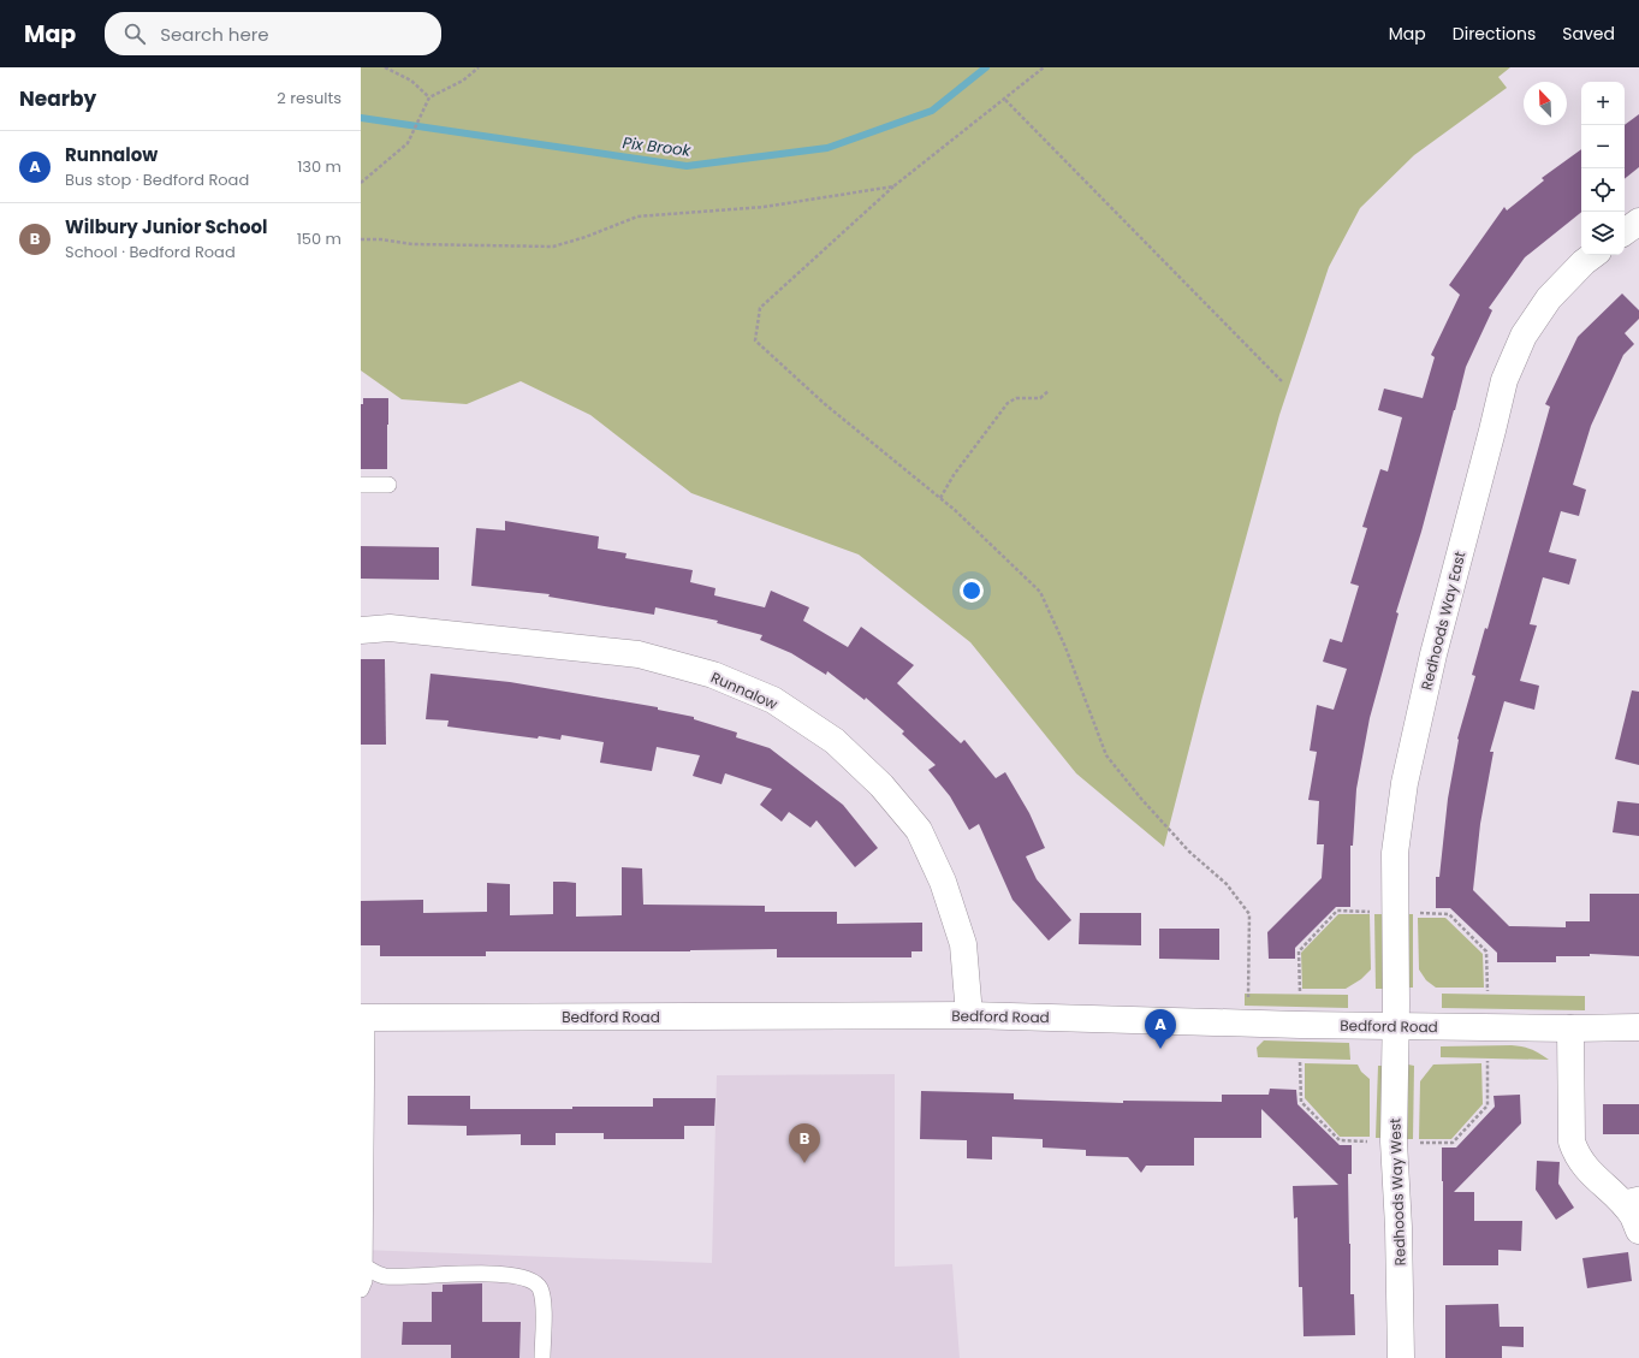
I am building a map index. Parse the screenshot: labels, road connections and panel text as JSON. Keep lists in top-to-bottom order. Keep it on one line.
{"streets":{"street":["Redhoods Way East","Runnalow","Bedford Road","Redhoods Way West"]},"crossings":[["Redhoods Way East","Bedford Road"],["Redhoods Way East","Redhoods Way West"],["Runnalow","Bedford Road"],["Bedford Road","Redhoods Way West"]],"water":["Pix Brook"],"north":"top left","page":{"header":"Map","search":"Search here","nav":["Map","Directions","Saved"],"heading":["Nearby","2 results"],"map_buttons":["+","−"],"list":[{"mark":"A","name":"Runnalow","note":"Bus stop · Bedford Road","value":"130 m"},{"mark":"B","name":"Wilbury Junior School","note":"School · Bedford Road","value":"150 m"}],"pins":["A","B"]}}
